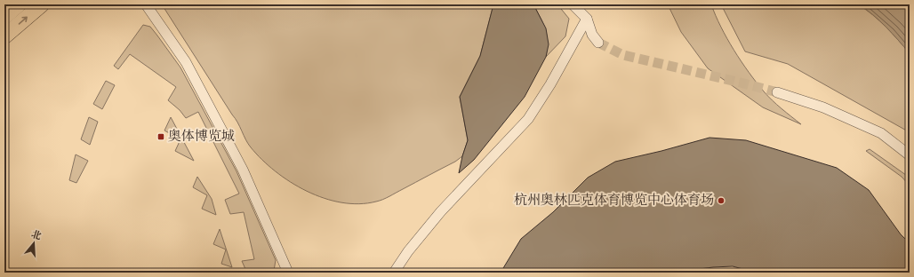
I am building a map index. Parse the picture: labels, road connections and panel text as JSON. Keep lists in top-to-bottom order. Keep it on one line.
{"places":{"transit":["奥体博览城"],"other":["杭州奥林匹克体育博览中心体育场"]},"north":"top"}
